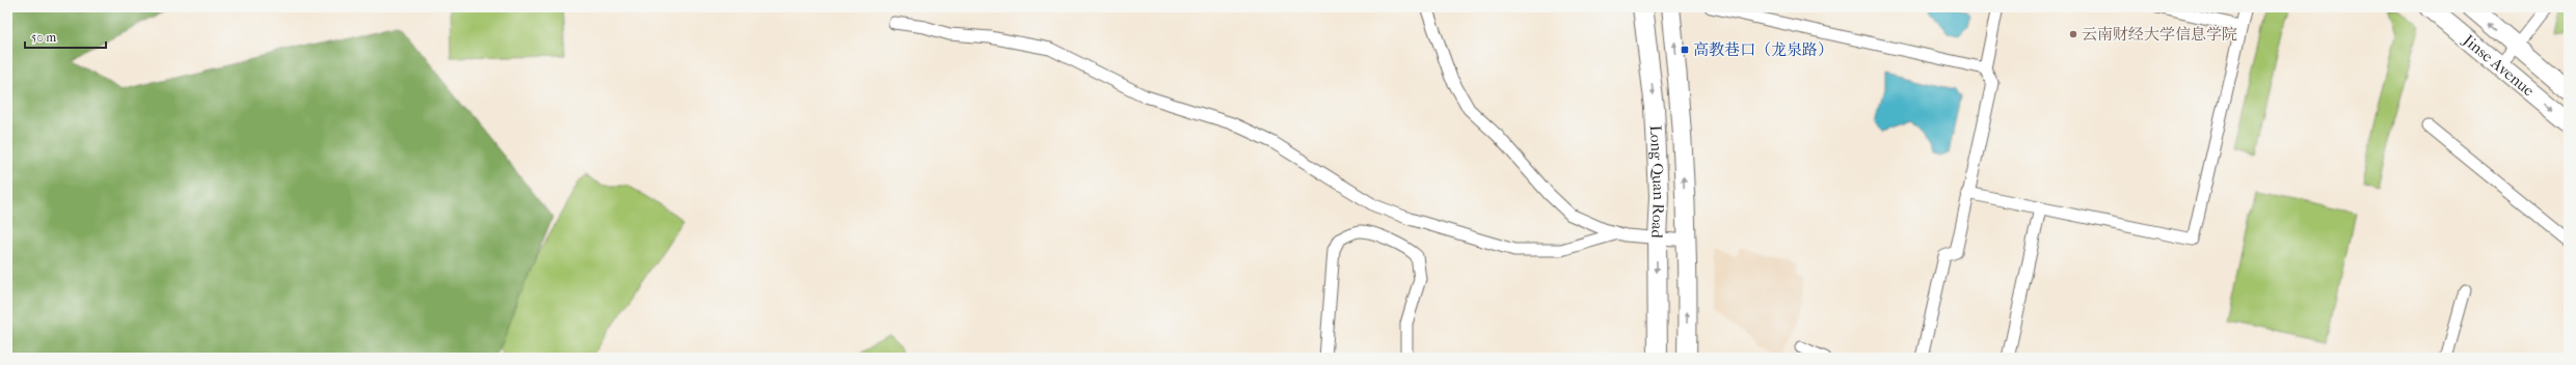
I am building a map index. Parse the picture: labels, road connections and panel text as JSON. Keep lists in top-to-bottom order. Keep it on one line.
{"streets":{"main road":["Jinse Avenue","Long Quan Road"]},"places":{"other":["云南财经大学信息学院"],"transit":["高教巷口（龙泉路）"]},"scale_bar":"50 m"}
